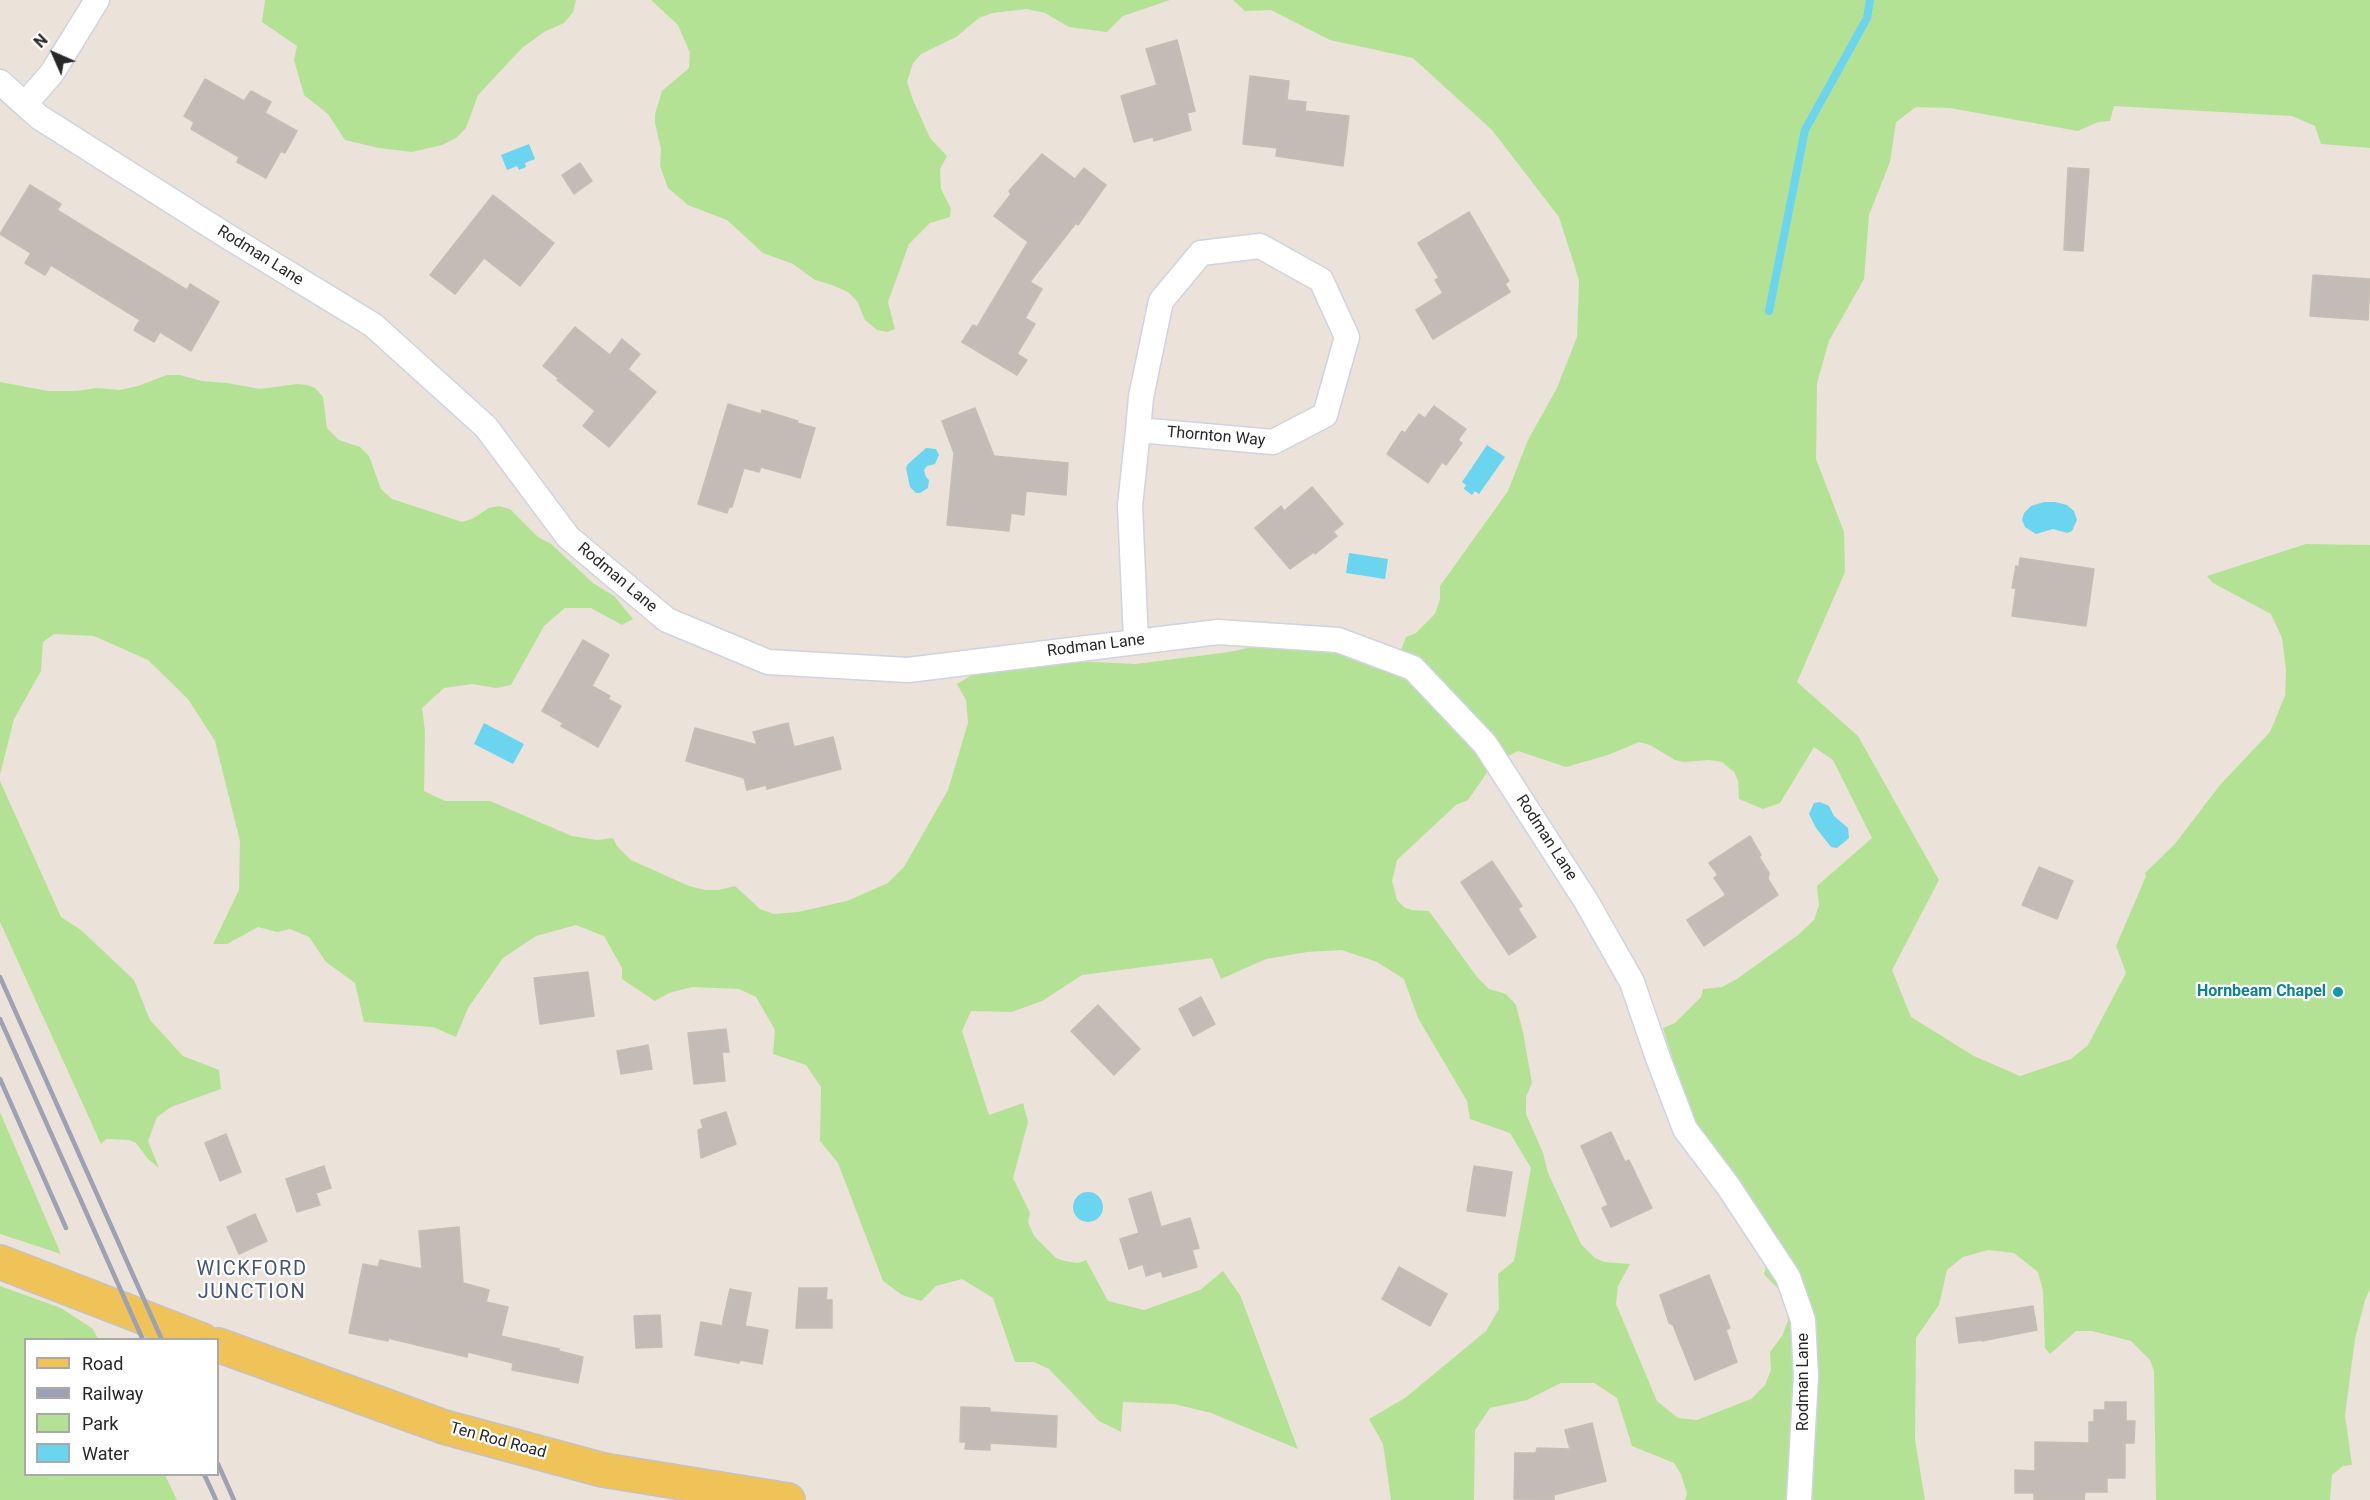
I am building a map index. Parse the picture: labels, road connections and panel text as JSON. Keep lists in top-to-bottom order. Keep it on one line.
{"streets":{"main road":["Ten Rod Road"],"street":["Rodman Lane","Thornton Way"]},"crossings":[["Rodman Lane","Thornton Way"]],"districts":["WICKFORD JUNCTION"],"places":["Hornbeam Chapel"],"legend":["Road","Railway","Park","Water"],"north":"top left"}
